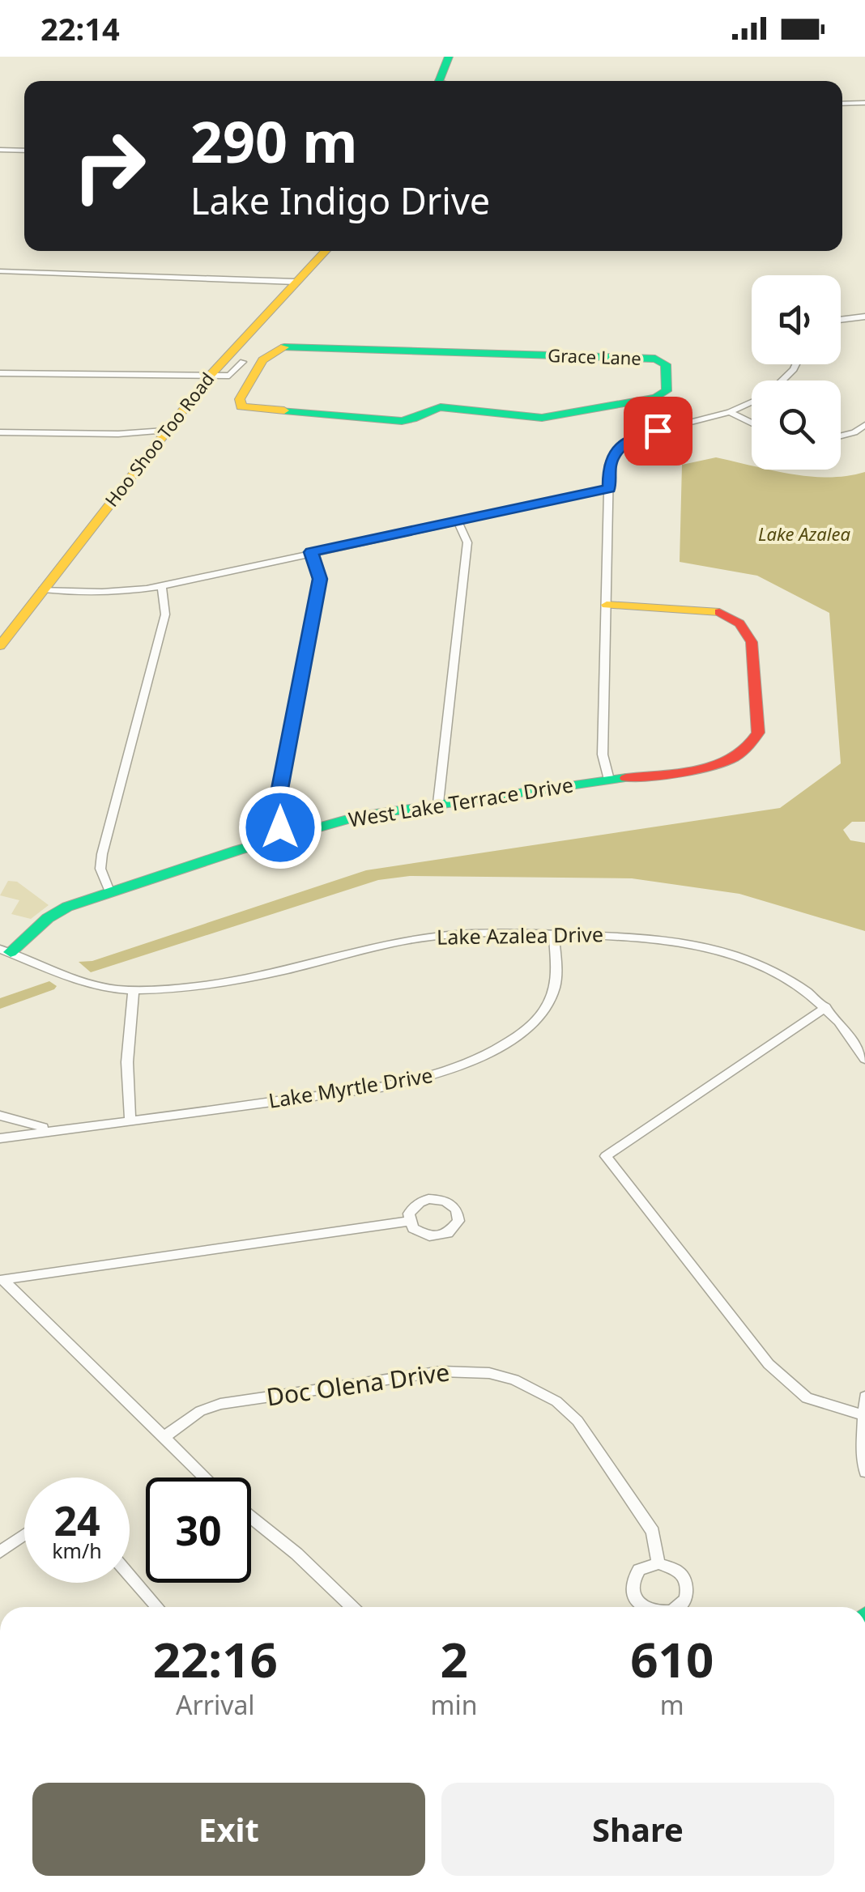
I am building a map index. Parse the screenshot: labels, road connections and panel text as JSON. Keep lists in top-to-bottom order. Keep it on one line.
{"streets":{"street":["Grace Lane","Hoo Shoo Too Road","West Lake Terrace Drive","Lake Azalea Drive","Lake Myrtle Drive","Doc Olena Drive"]},"crossings":[["West Lake Terrace Drive","Lake Azalea Drive"],["Lake Azalea Drive","Lake Myrtle Drive"]],"water":["Lake Azalea"],"page":{"status":"22:14","turn":["290 m","Lake Indigo Drive"],"speed":"24 km/h","limit":"30","eta":["22:16","Arrival","2","min","610","m"],"buttons":["Exit","Share"]}}
